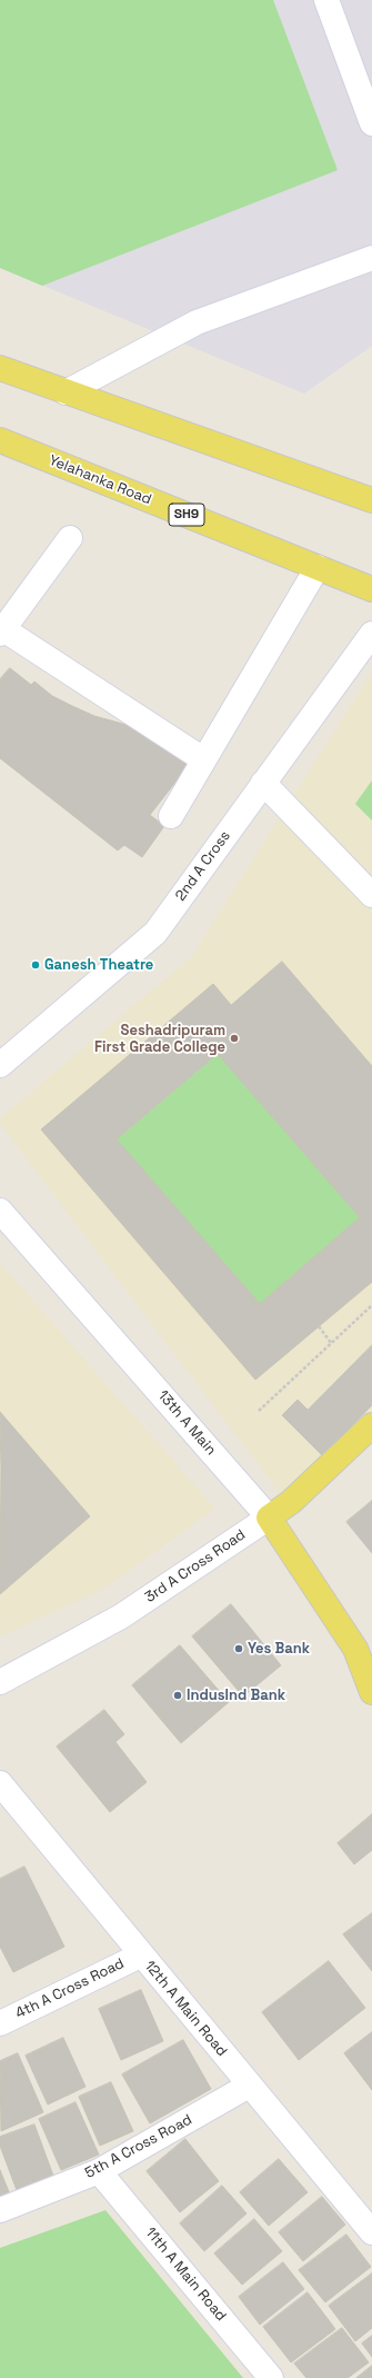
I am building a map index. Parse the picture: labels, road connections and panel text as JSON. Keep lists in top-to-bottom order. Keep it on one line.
{"streets":{"main road":["Yelahanka Road","SH9","13th A Main","3rd A Cross Road"],"street":["2nd A Cross","4th A Cross Road","12th A Main Road","5th A Cross Road","11th A Main Road"]},"crossings":[["13th A Main","3rd A Cross Road"],["4th A Cross Road","12th A Main Road"],["12th A Main Road","5th A Cross Road"],["5th A Cross Road","11th A Main Road"]],"places":["Ganesh Theatre","Seshadripuram First Grade College","Yes Bank","IndusInd Bank"]}
